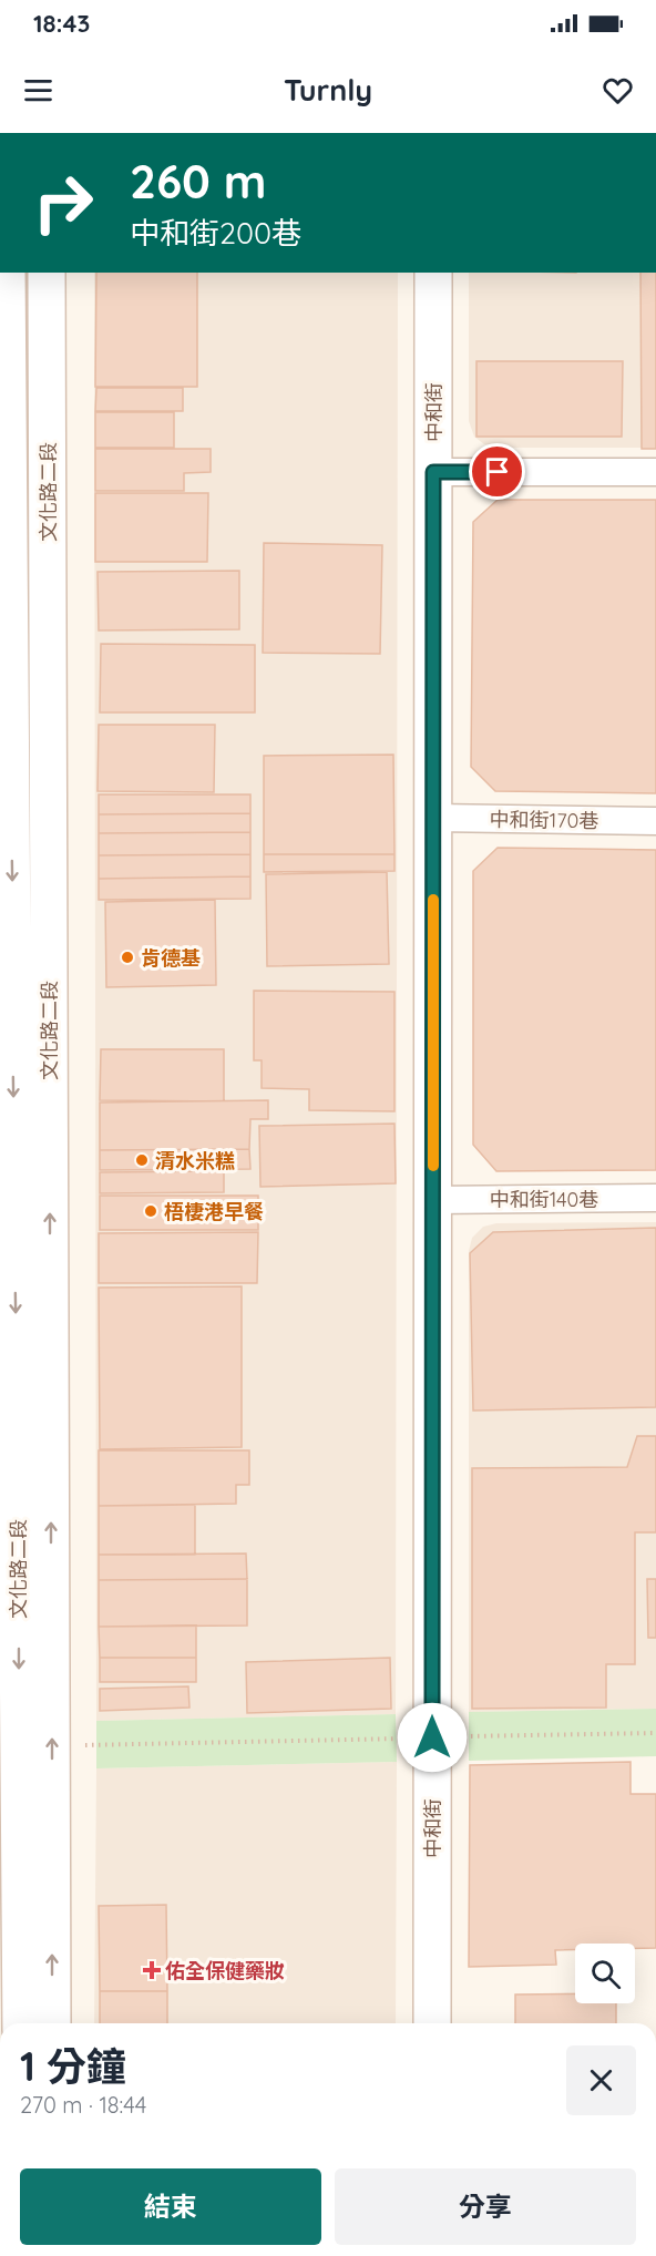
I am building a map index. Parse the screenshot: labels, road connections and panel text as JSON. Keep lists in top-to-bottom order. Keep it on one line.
{"streets":{"street":["中和街","文化路二段","中和街170巷","中和街140巷"]},"crossings":[["中和街","中和街170巷"],["中和街","中和街140巷"]],"places":{"other":["肯德基","清水米糕","梧棲港早餐"],"health":["佑全保健藥妝"]},"page":{"status":"18:43","header":"Turnly","turn":["260 m","中和街200巷"],"heading":["1 分鐘","270 m · 18:44"],"buttons":["結束","分享"]}}
